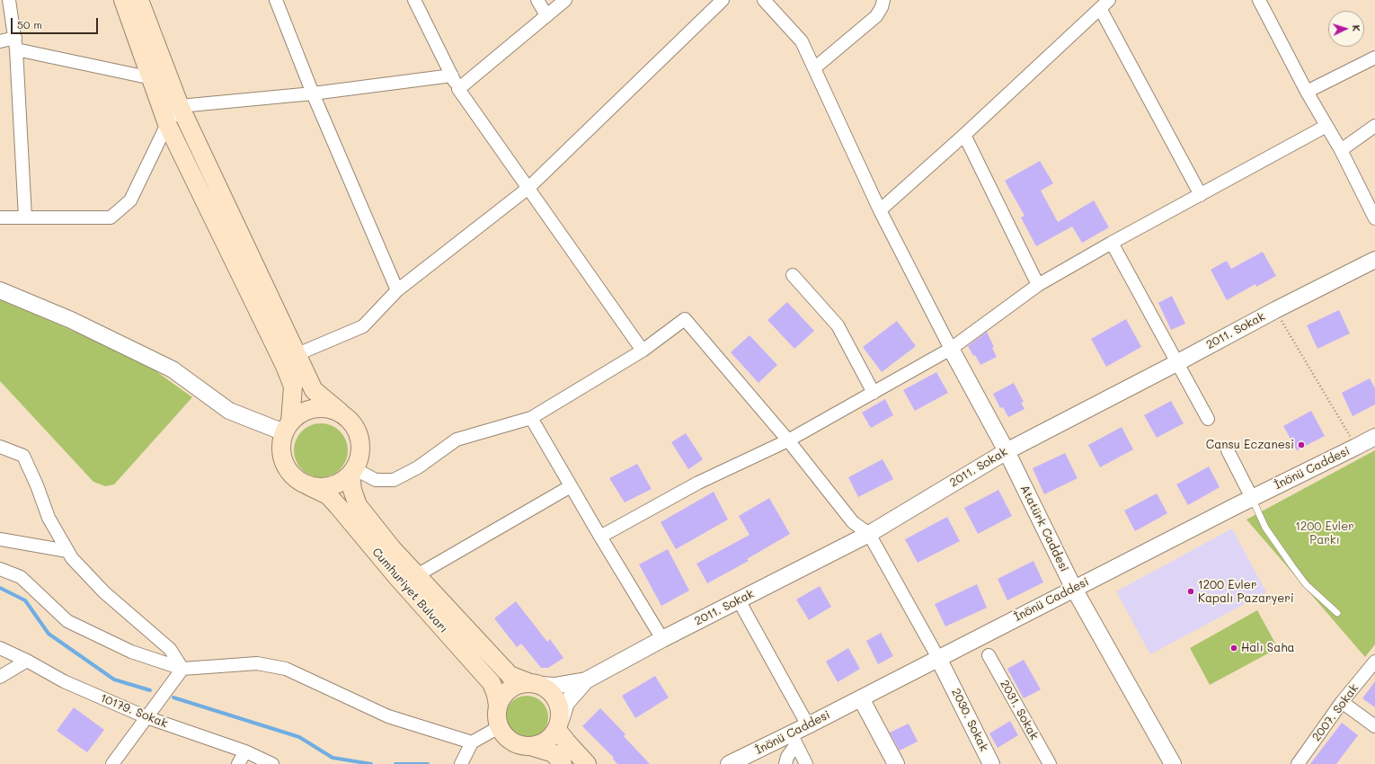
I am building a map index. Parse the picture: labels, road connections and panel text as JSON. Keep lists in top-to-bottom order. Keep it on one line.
{"streets":{"main road":["Cumhuriyet Bulvarı"],"street":["2011. Sokak","İnönü Caddesi","Atatürk Caddesi","2031. Sokak","10179. Sokak","2007. Sokak","2030. Sokak"]},"crossings":[["2011. Sokak","Atatürk Caddesi"],["İnönü Caddesi","Atatürk Caddesi"],["İnönü Caddesi","2030. Sokak"]],"parks":["1200 Evler Parkı"],"places":["Cansu Eczanesi","1200 Evler Kapalı Pazaryeri","Halı Saha"],"scale_bar":"50 m","north":"right"}
